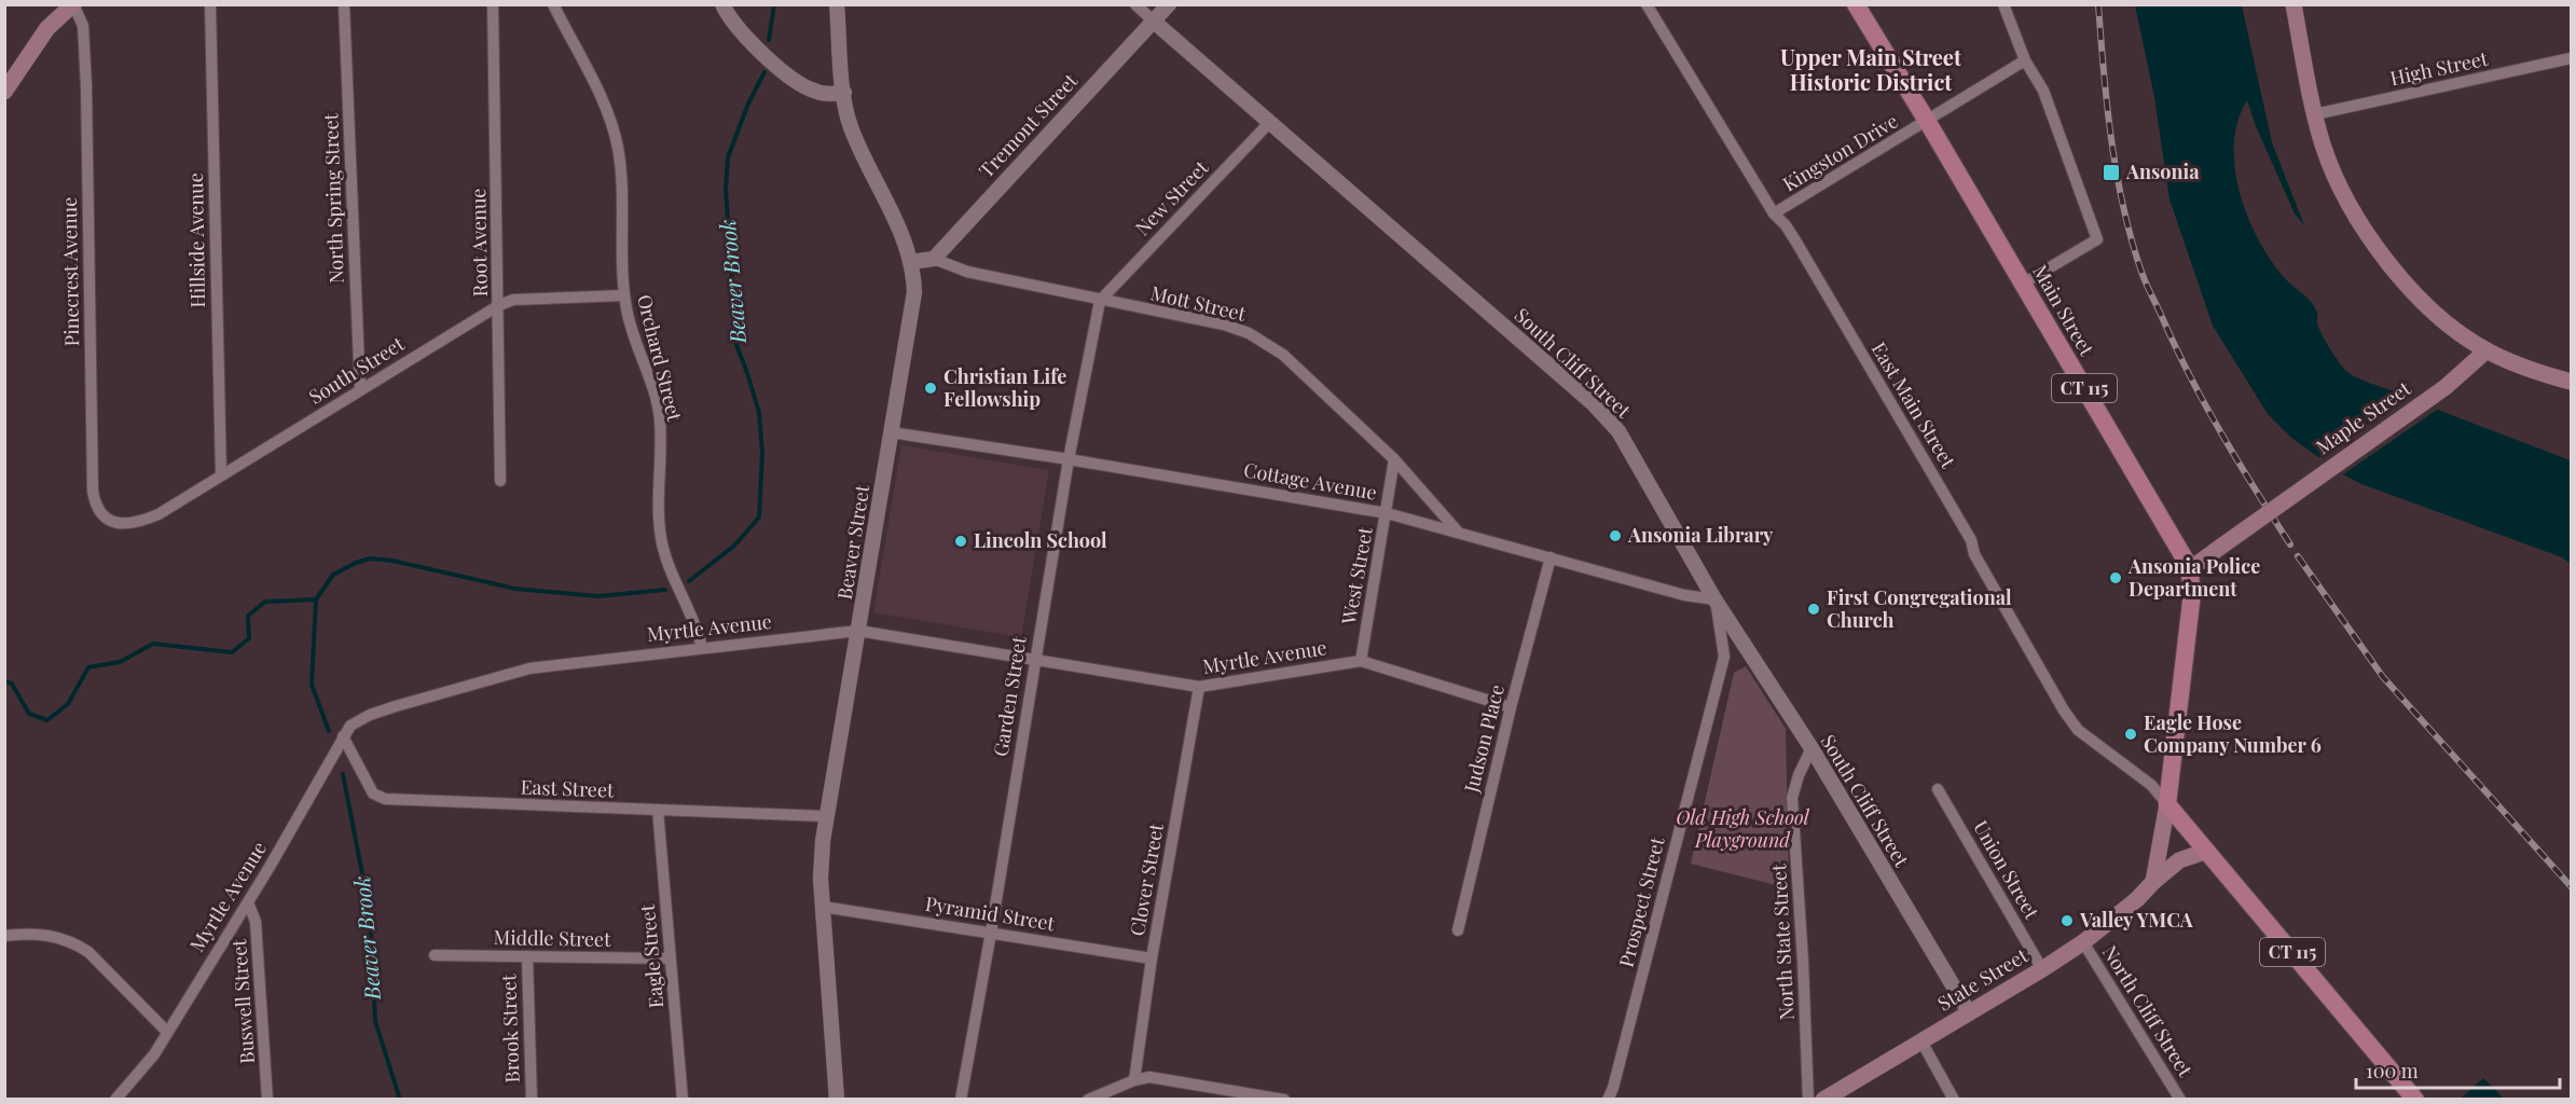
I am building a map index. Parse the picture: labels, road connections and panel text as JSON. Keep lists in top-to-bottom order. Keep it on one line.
{"streets":{"main road":["Main Street","CT 115","Maple Street","State Street"],"street":["High Street","Tremont Street","Kingston Drive","North Spring Street","New Street","Hillside Avenue","Root Avenue","Pinecrest Avenue","Mott Street","Orchard Street","South Cliff Street","South Street","East Main Street","Cottage Avenue","Beaver Street","West Street","Myrtle Avenue","Garden Street","Judson Place","East Street","Union Street","Clover Street","Prospect Street","Pyramid Street","Middle Street","North State Street","Eagle Street","Buswell Street","North Cliff Street","Brook Street"]},"crossings":[["Tremont Street","Mott Street"],["Tremont Street","South Cliff Street"],["Kingston Drive","Main Street"],["Kingston Drive","East Main Street"],["North Spring Street","South Street"],["New Street","Mott Street"],["New Street","South Cliff Street"],["New Street","Garden Street"],["Hillside Avenue","South Street"],["Root Avenue","South Street"],["Pinecrest Avenue","South Street"],["Mott Street","Cottage Avenue"],["Mott Street","West Street"],["Mott Street","Garden Street"],["Main Street","CT 115"],["Main Street","East Main Street"],["Main Street","Maple Street"],["Orchard Street","South Street"],["Orchard Street","Myrtle Avenue"],["South Cliff Street","Cottage Avenue"],["South Cliff Street","Prospect Street"],["South Cliff Street","North State Street"],["South Cliff Street","State Street"],["CT 115","East Main Street"],["CT 115","State Street"],["Cottage Avenue","Beaver Street"],["Cottage Avenue","West Street"],["Cottage Avenue","Garden Street"],["Cottage Avenue","Judson Place"],["Cottage Avenue","Prospect Street"],["Beaver Street","Myrtle Avenue"],["Beaver Street","East Street"],["Beaver Street","Pyramid Street"],["West Street","Myrtle Avenue"],["Myrtle Avenue","Garden Street"],["Myrtle Avenue","Judson Place"],["Myrtle Avenue","East Street"],["Myrtle Avenue","Clover Street"],["Myrtle Avenue","Buswell Street"],["Garden Street","Pyramid Street"],["East Street","Eagle Street"],["Union Street","State Street"],["Clover Street","Pyramid Street"],["Middle Street","Eagle Street"],["Middle Street","Brook Street"],["State Street","North Cliff Street"]],"districts":["Upper Main Street Historic District"],"water":["Beaver Brook"],"parks":["Old High School Playground"],"places":{"transit":["Ansonia"],"other":["Christian Life Fellowship","Ansonia Library","Lincoln School","Ansonia Police Department","First Congregational Church","Eagle Hose Company Number 6","Valley YMCA"]},"scale_bar":"100 m"}
